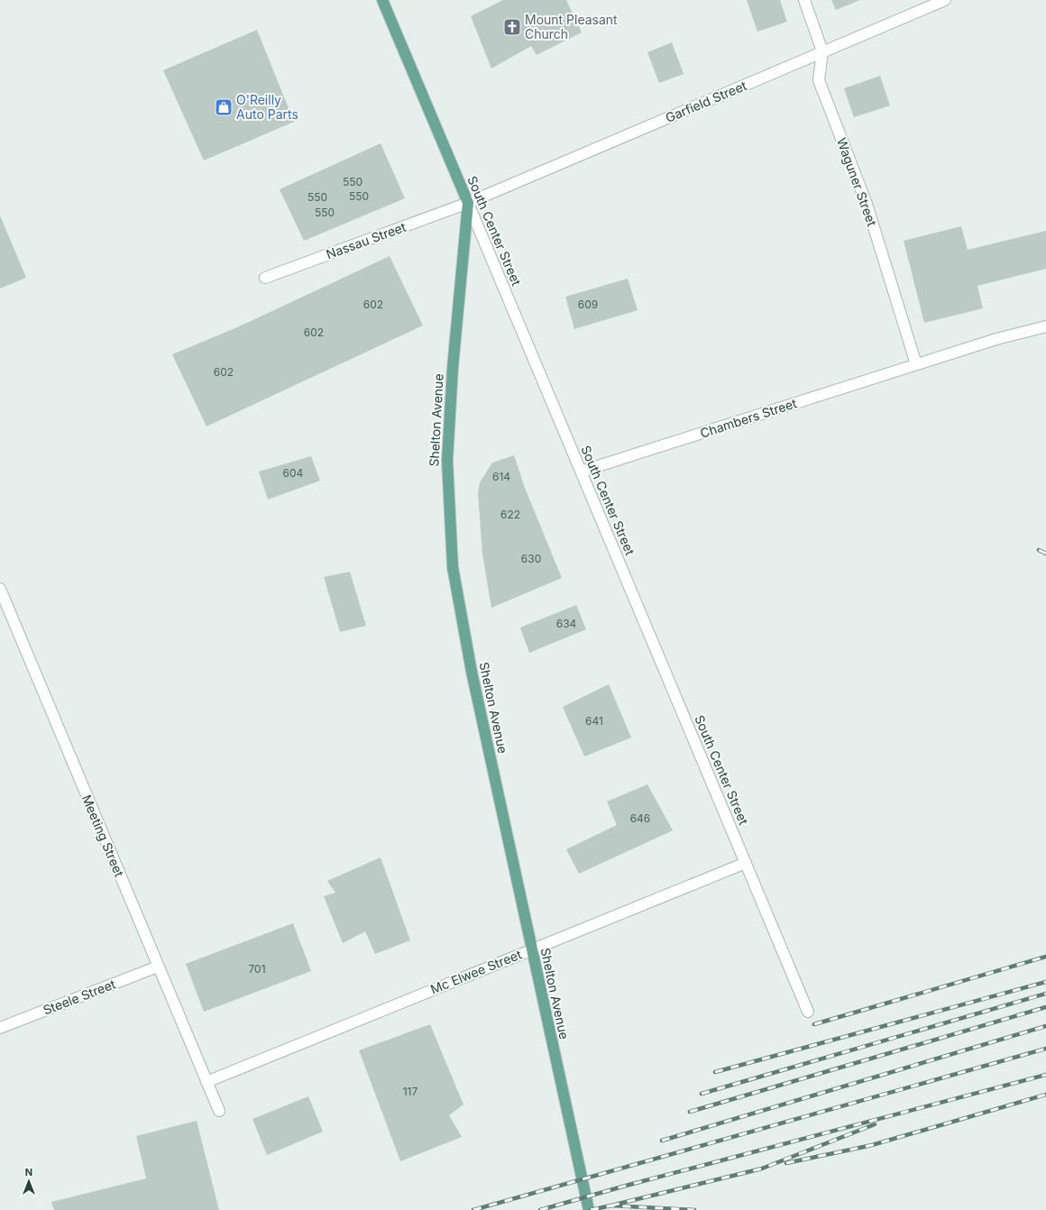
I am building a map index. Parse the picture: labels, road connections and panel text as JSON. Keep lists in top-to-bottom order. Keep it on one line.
{"streets":{"main road":["South Center Street","Shelton Avenue"],"street":["Garfield Street","Waguner Street","Nassau Street","Chambers Street","Meeting Street","Mc Elwee Street","Steele Street"]},"crossings":[["Garfield Street","Waguner Street"],["Garfield Street","South Center Street"],["Garfield Street","Nassau Street"],["Garfield Street","Shelton Avenue"],["Waguner Street","Chambers Street"],["South Center Street","Nassau Street"],["South Center Street","Chambers Street"],["South Center Street","Shelton Avenue"],["South Center Street","Mc Elwee Street"],["Nassau Street","Shelton Avenue"],["Shelton Avenue","Mc Elwee Street"],["Meeting Street","Mc Elwee Street"],["Meeting Street","Steele Street"]],"places":{"church":["Mount Pleasant Church"],"shop":["O'Reilly Auto Parts"]},"house_numbers":["550","550","550","550","602","609","602","602","604","614","622","630","634","641","646","701","117"],"north":"top"}
